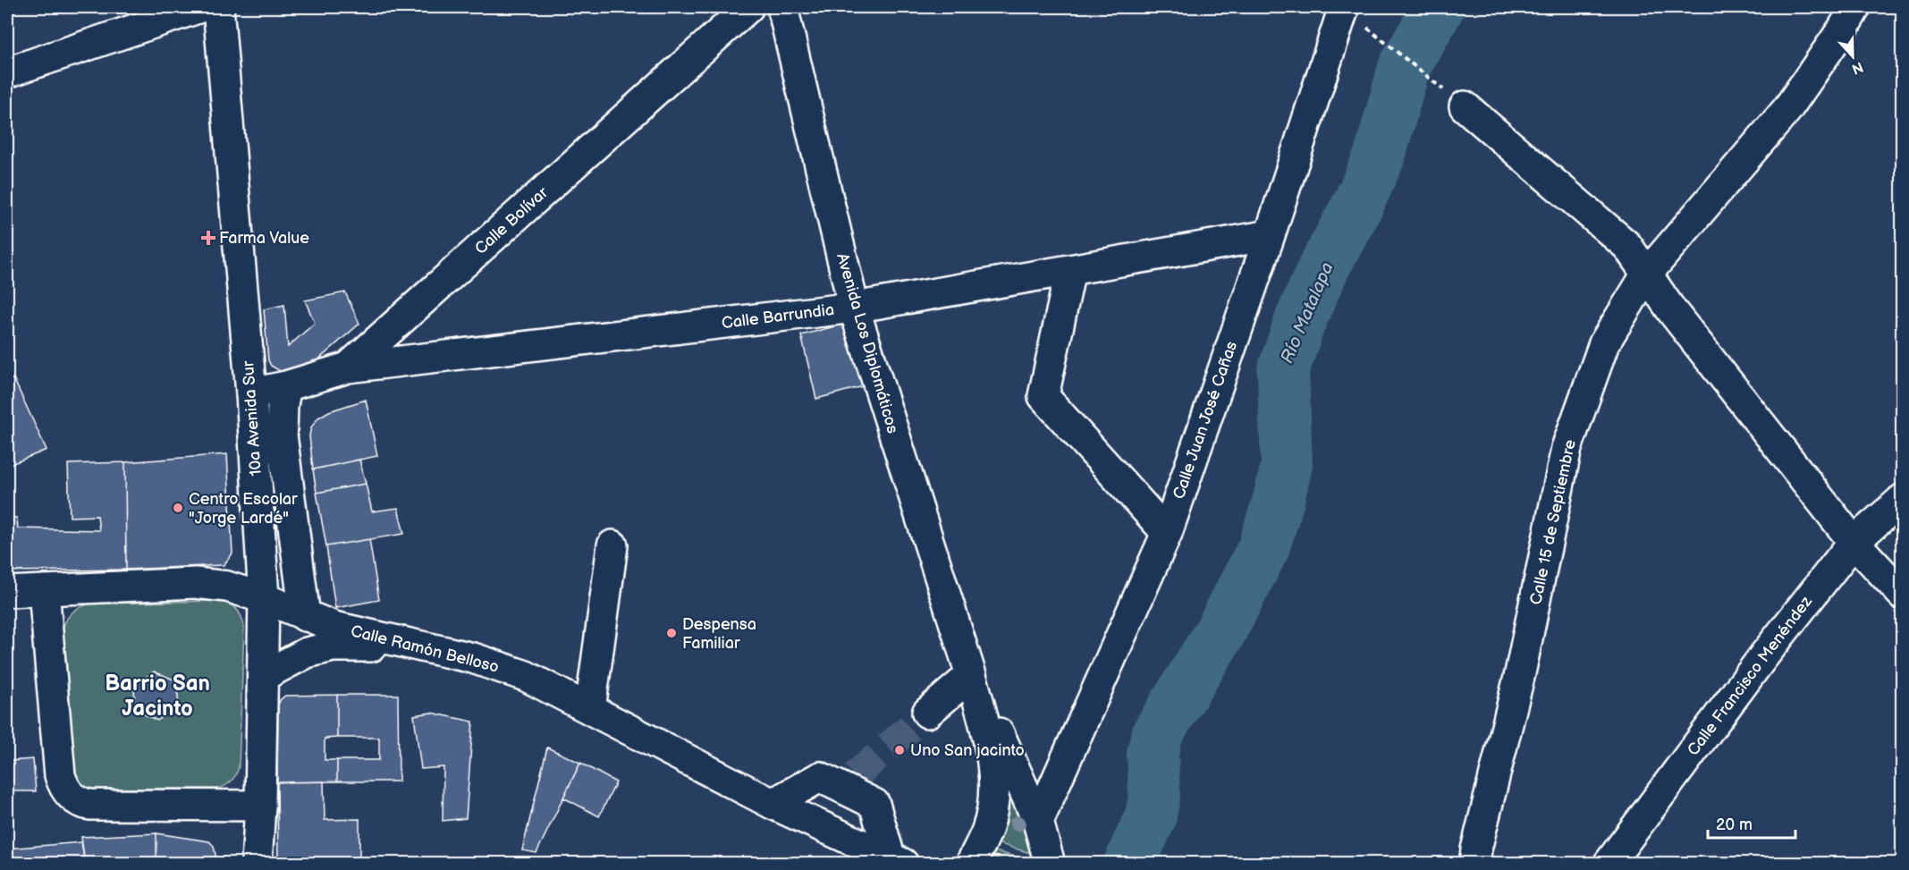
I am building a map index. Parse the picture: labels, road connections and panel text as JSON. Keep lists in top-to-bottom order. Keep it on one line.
{"streets":{"street":["Calle Bolívar","Calle Barrundia","Avenida Los Diplomáticos","10a Avenida Sur","Calle Juan José Cañas","Calle 15 de Septiembre","Calle Ramón Belloso","Calle Francisco Menéndez"]},"crossings":[["Calle Bolívar","Calle Barrundia"],["Calle Bolívar","10a Avenida Sur"],["Calle Barrundia","Avenida Los Diplomáticos"],["Calle Barrundia","Calle Juan José Cañas"],["Avenida Los Diplomáticos","Calle Juan José Cañas"],["10a Avenida Sur","Calle Ramón Belloso"]],"districts":["Barrio San Jacinto"],"water":["Río Matalapa"],"places":{"health":["Farma Value"],"other":["Centro Escolar \"Jorge Lardé\"","Despensa Familiar","Uno San jacinto"]},"scale_bar":"20 m","north":"bottom"}
